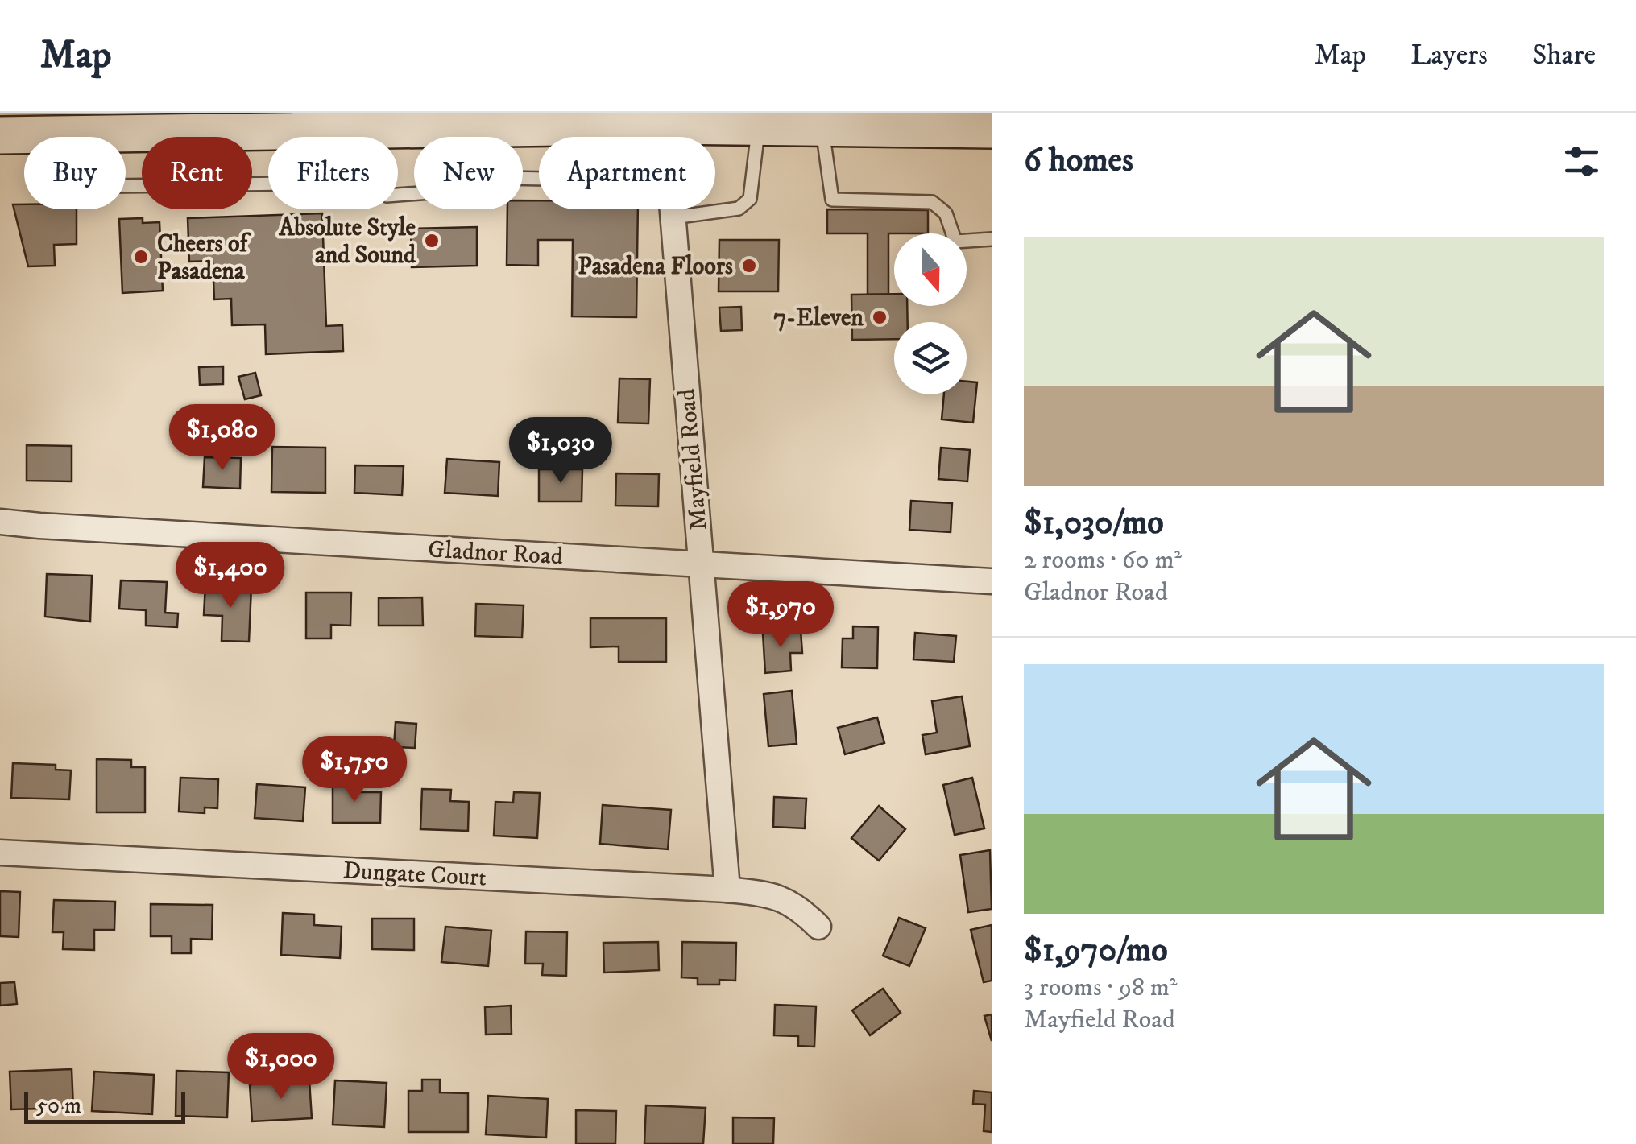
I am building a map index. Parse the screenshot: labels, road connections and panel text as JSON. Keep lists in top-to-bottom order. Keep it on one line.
{"streets":{"street":["Mayfield Road","Gladnor Road","Dungate Court"]},"crossings":[["Mayfield Road","Gladnor Road"],["Mayfield Road","Dungate Court"]],"places":["Absolute Style and Sound","Cheers of Pasadena","Pasadena Floors","7-Eleven"],"scale_bar":"50 m","north":"bottom","page":{"header":"Map","nav":["Map","Layers","Share"],"heading":"6 homes","chip":["Buy","Rent","Filters","New","Apartment"],"list":[{"name":"$1,030/mo","note":"2 rooms · 60 m² · Gladnor Road"},{"name":"$1,970/mo","note":"3 rooms · 98 m² · Mayfield Road"}],"price":["$1,080","$1,030","$1,400","$1,970","$1,750","$1,000"],"scale":"50 m"}}
